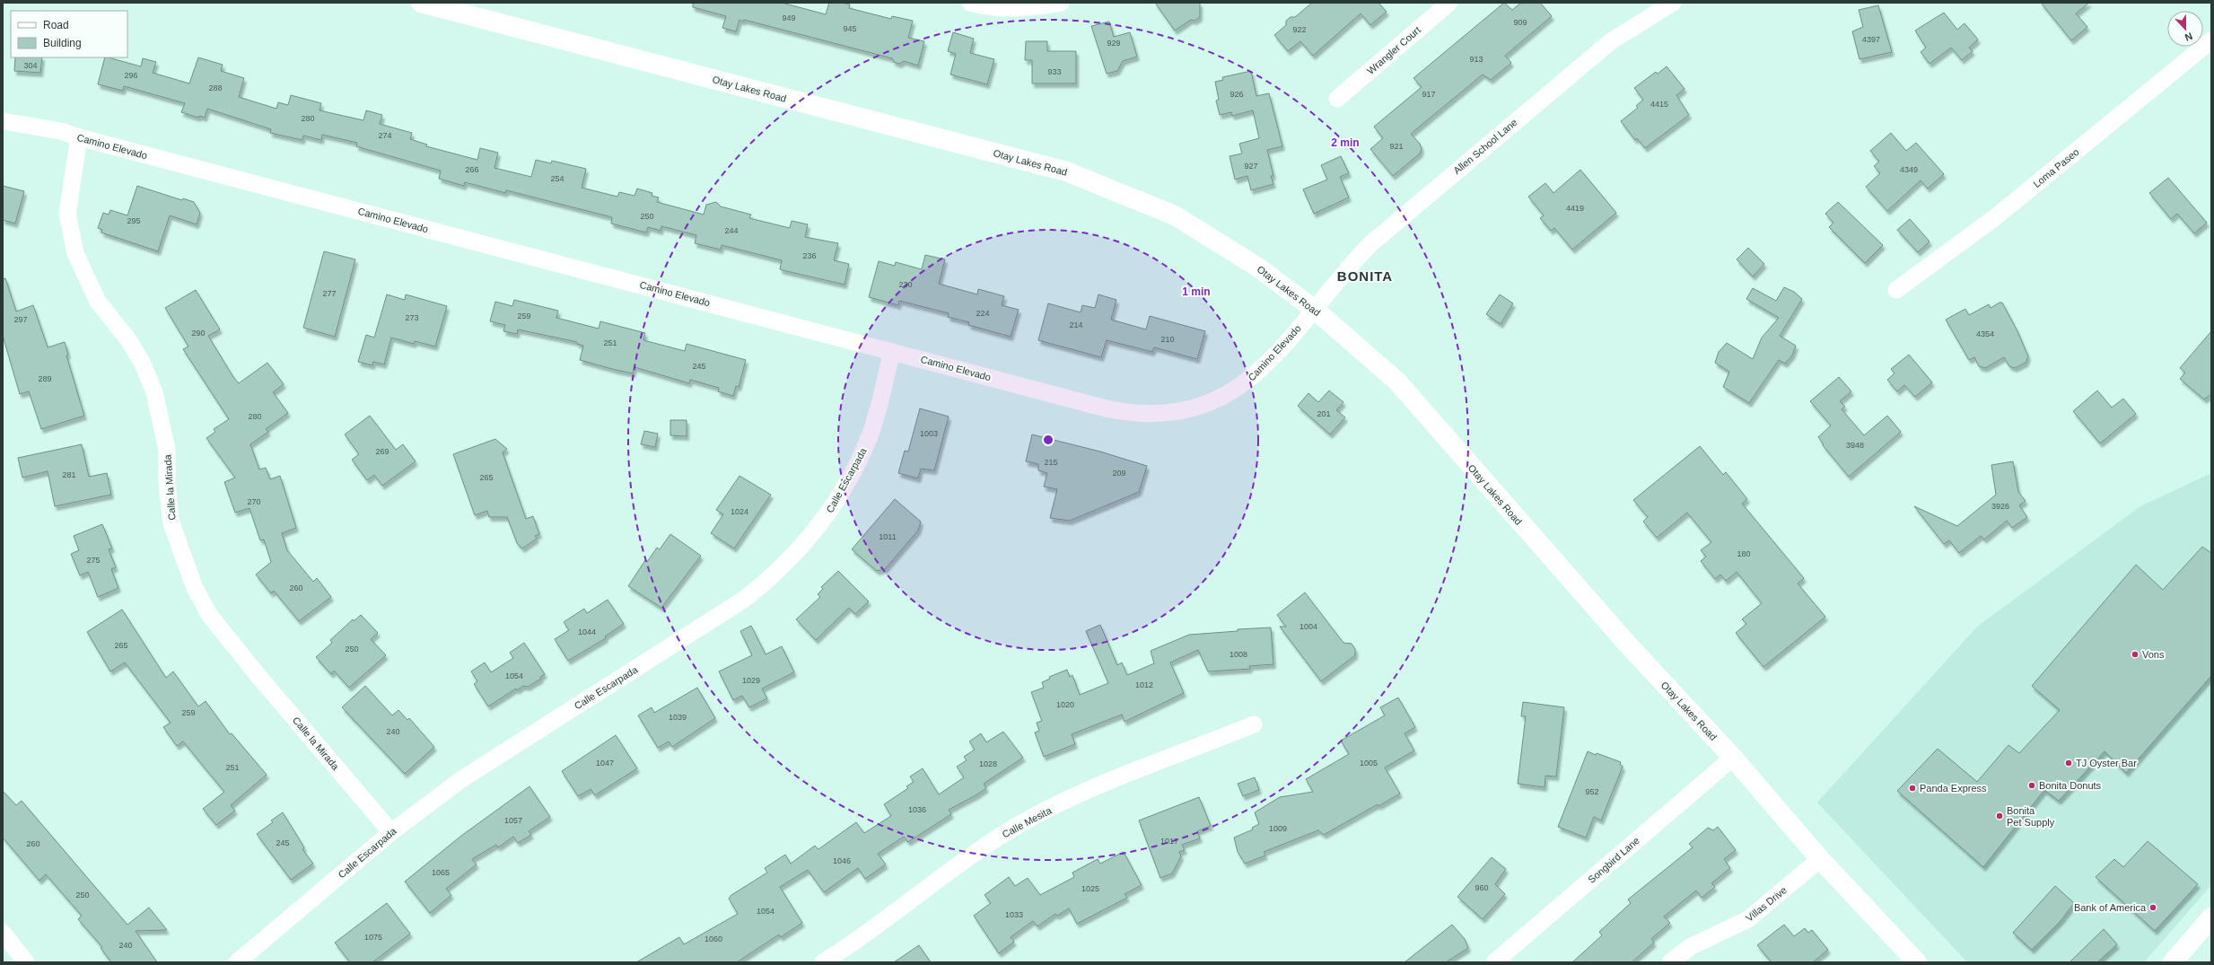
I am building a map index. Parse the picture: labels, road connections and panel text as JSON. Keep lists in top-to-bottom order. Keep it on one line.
{"streets":{"main road":["Otay Lakes Road"],"street":["Wrangler Court","Camino Elevado","Allen School Lane","Loma Paseo","Calle Escarpada","Calle la Mirada","Calle Mesita","Songbird Lane","Villas Drive"]},"crossings":[["Otay Lakes Road","Camino Elevado"],["Otay Lakes Road","Allen School Lane"],["Otay Lakes Road","Songbird Lane"],["Otay Lakes Road","Villas Drive"],["Camino Elevado","Allen School Lane"],["Camino Elevado","Calle Escarpada"],["Camino Elevado","Calle la Mirada"],["Calle Escarpada","Calle la Mirada"]],"districts":["BONITA"],"places":["Vons","TJ Oyster Bar","Bonita Donuts","Panda Express","Bonita Pet Supply","Bank of America"],"house_numbers":["949","909","945","922","4397","929","913","304","933","296","288","926","917","4415","280","274","921","927","266","4349","254","4419","250","295","244","236","230","277","224","259","273","297","214","290","4354","210","251","245","289","201","280","1003","3948","269","215","209","281","265","270","3926","1024","1011","180","275","260","1004","1044","265","250","1008","1054","1029","1012","1020","259","1039","240","1047","1005","1028","251","952","1036","1057","1009","1017","245","260","1046","1065","960","1025","250","1054","1033","1075","1060","240"],"legend":["Road","Building"],"north":"bottom","rings":["2 min","1 min"]}
